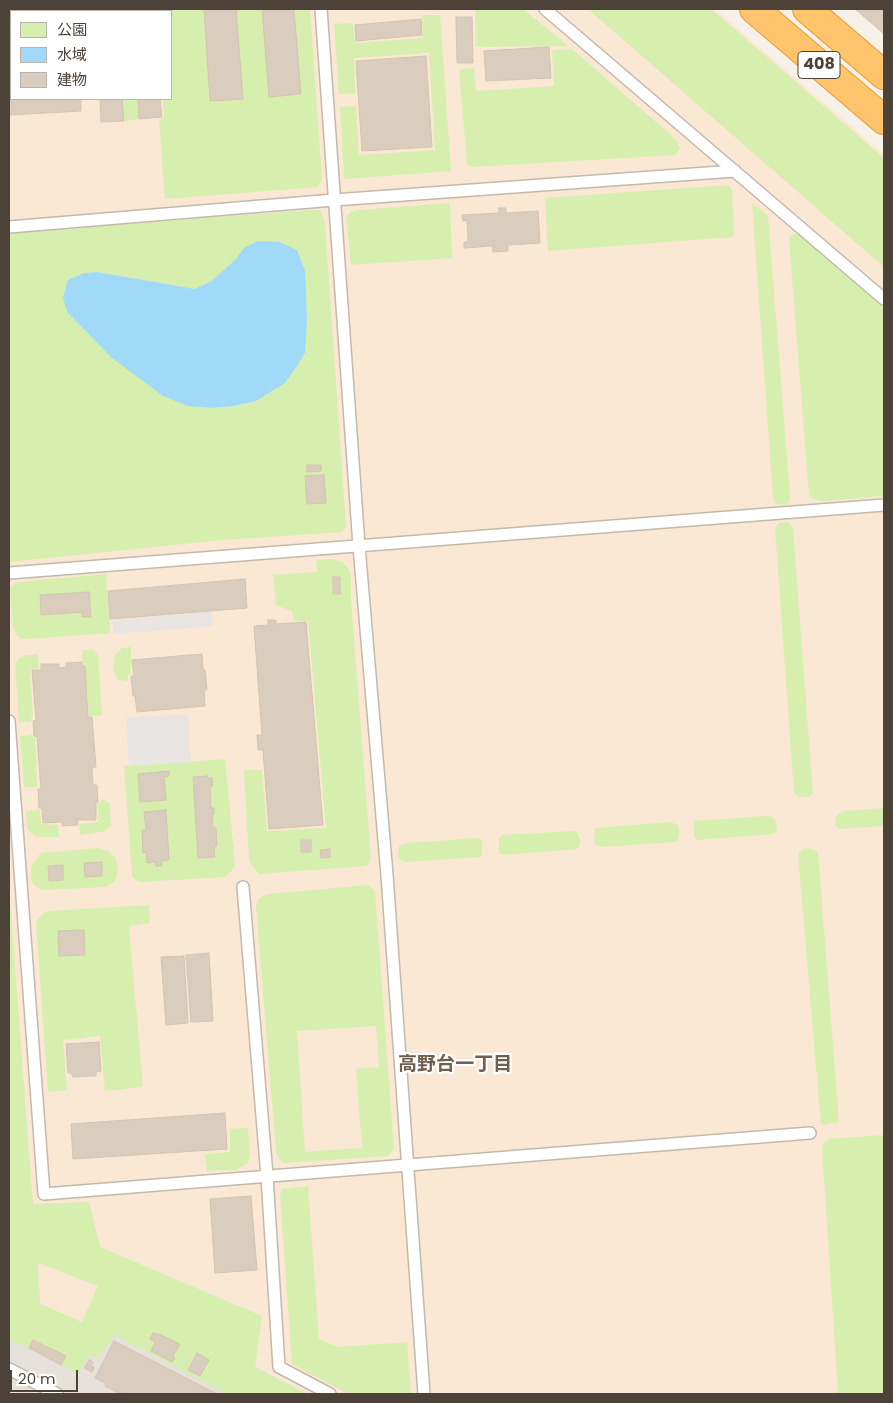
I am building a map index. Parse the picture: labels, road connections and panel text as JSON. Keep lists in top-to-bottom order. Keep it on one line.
{"streets":{"highway":["408"]},"districts":["高野台一丁目"],"legend":["公園","水域","建物"],"scale_bar":"20 m"}
